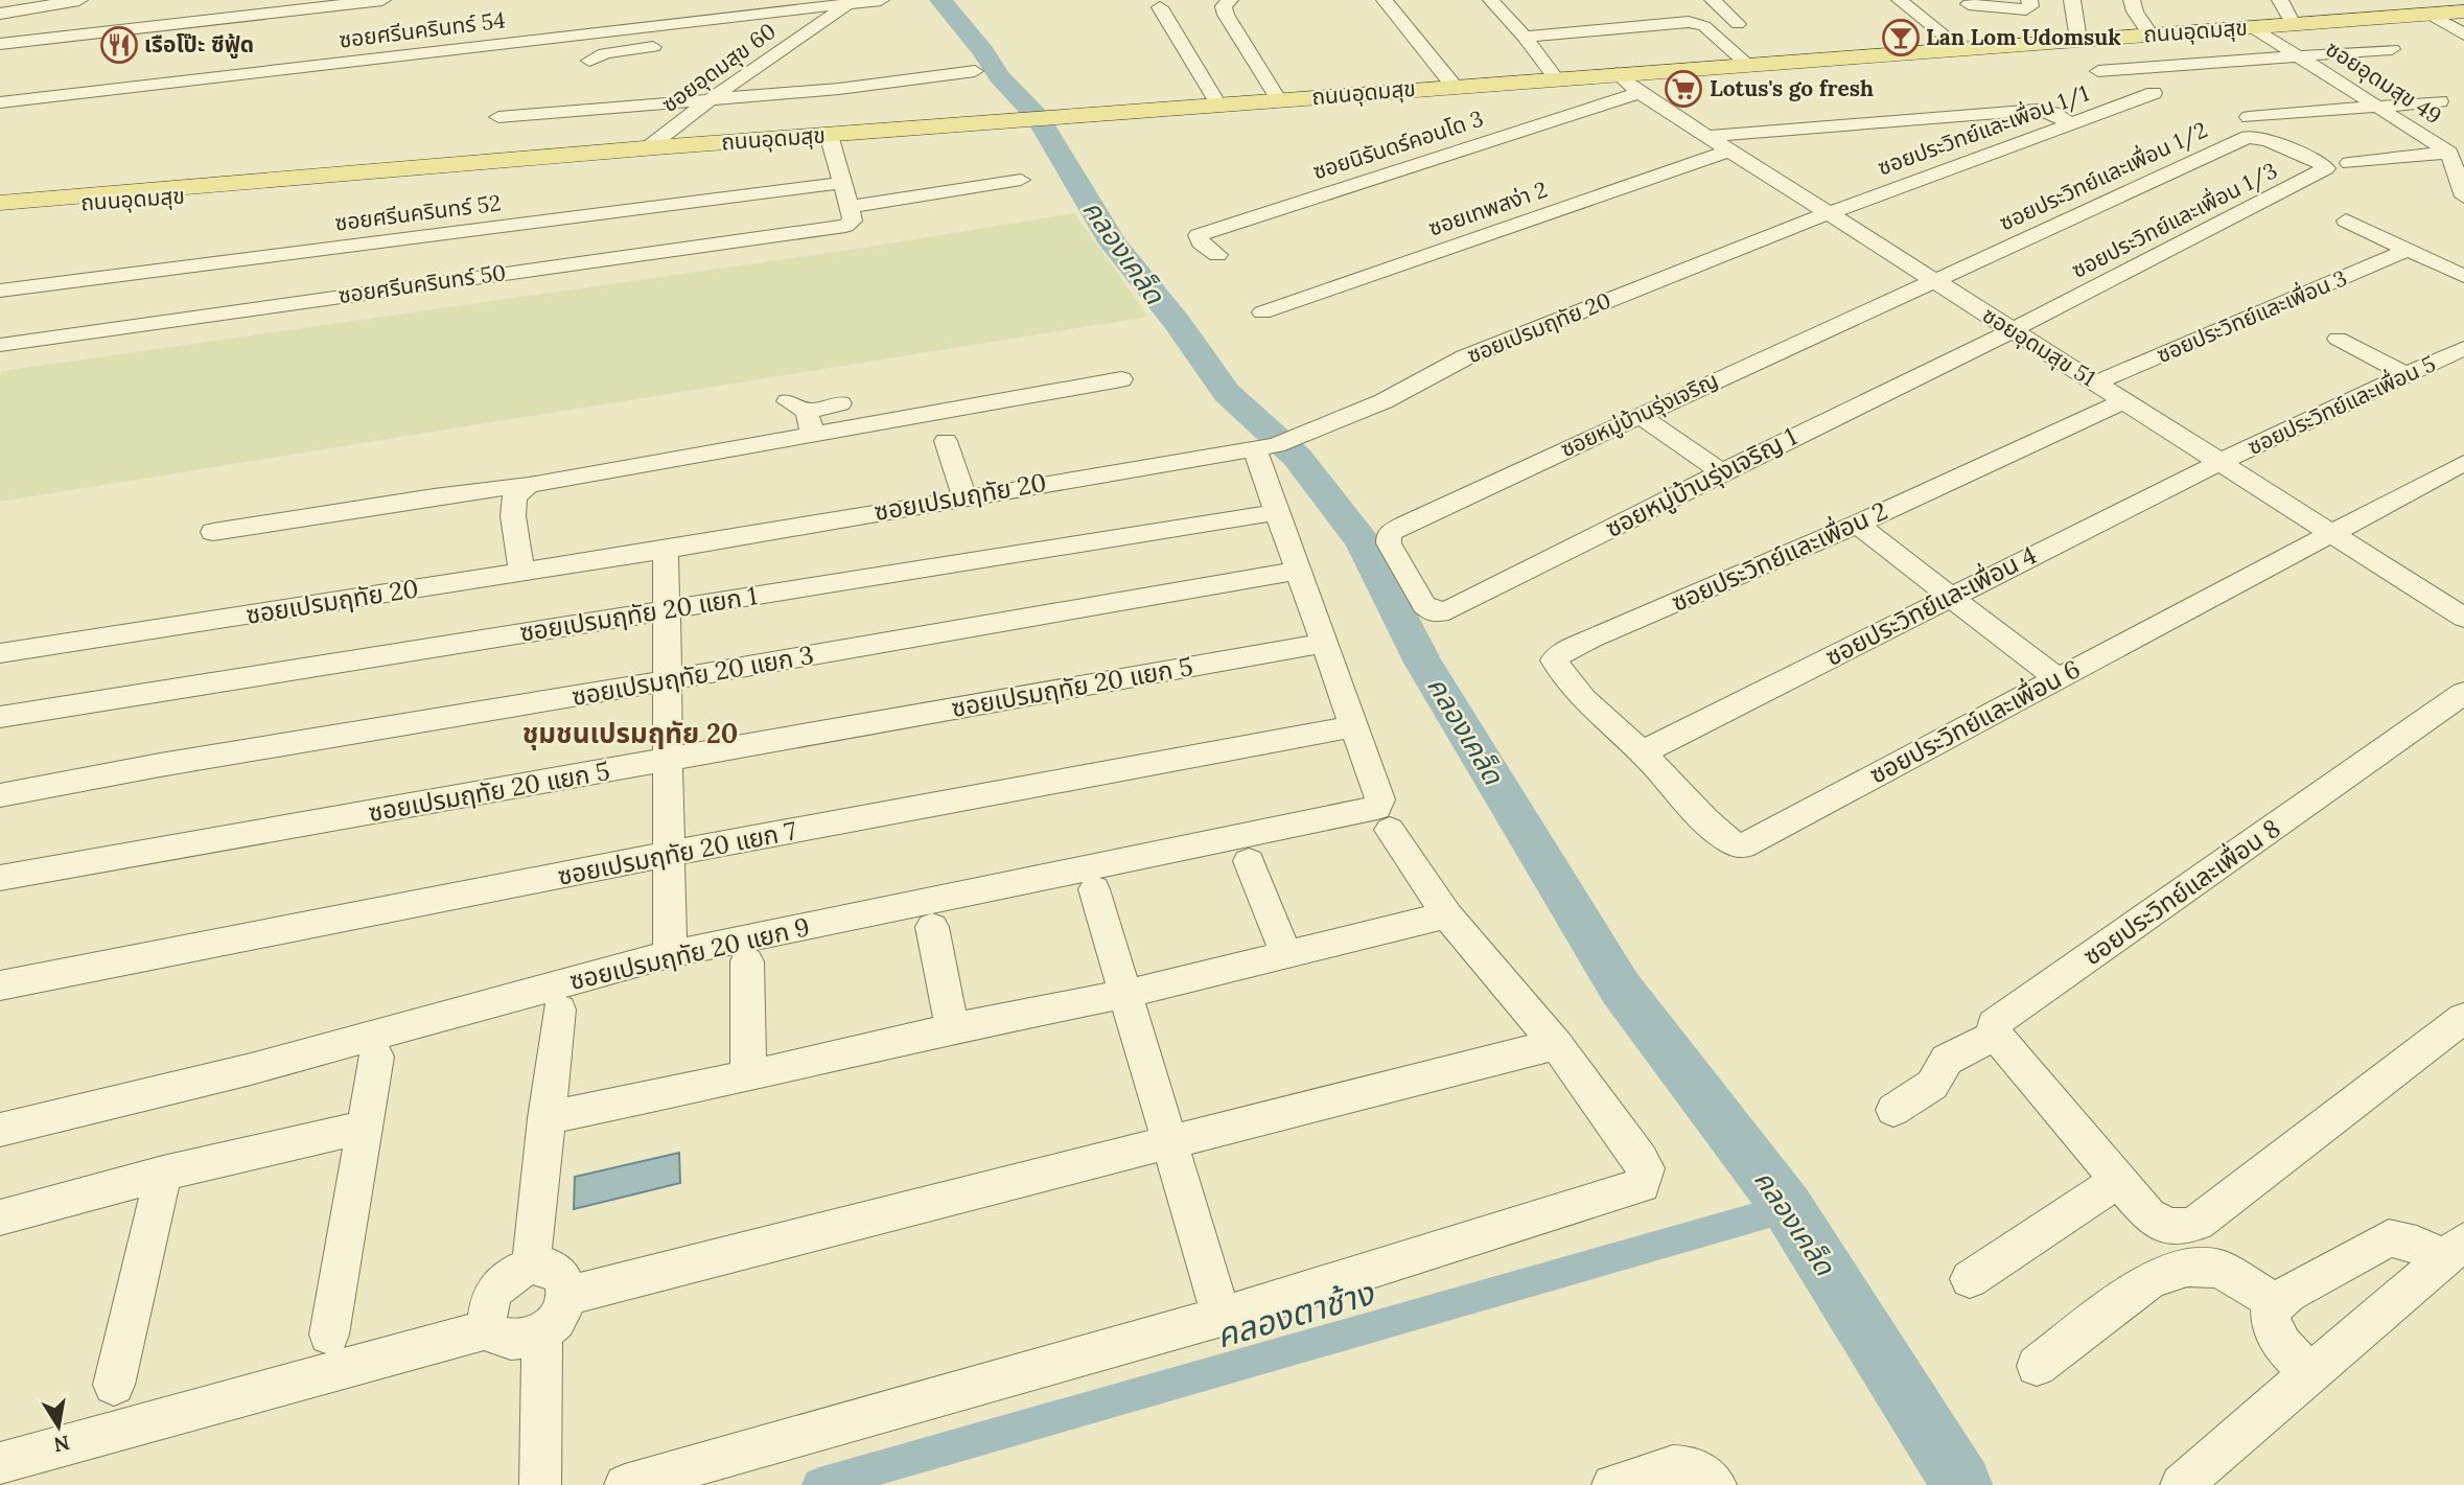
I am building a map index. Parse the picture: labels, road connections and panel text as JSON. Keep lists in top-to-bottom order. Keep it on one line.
{"streets":{"main road":["ถนนอุดมสุข"],"street":["ซอยศรีนครินทร์ 54","ซอยอุดมสุข 60","ซอยอุดมสุข 49","ซอยประวิทย์และเพื่อน 1/1","ซอยนิรันดร์คอนโด 3","ซอยประวิทย์และเพื่อน 1/2","ซอยเทพสง่า 2","ซอยศรีนครินทร์ 52","ซอยประวิทย์และเพื่อน 1/3","ซอยศรีนครินทร์ 50","ซอยประวิทย์และเพื่อน 3","ซอยเปรมฤทัย 20","ซอยอุดมสุข 51","ซอยประวิทย์และเพื่อน 5","ซอยหมู่บ้านรุ่งเจริญ","ซอยหมู่บ้านรุ่งเจริญ 1","ซอยประวิทย์และเพื่อน 2","ซอยประวิทย์และเพื่อน 4","ซอยเปรมฤทัย 20 แยก 1","ซอยเปรมฤทัย 20 แยก 3","ซอยเปรมฤทัย 20 แยก 5","ซอยประวิทย์และเพื่อน 6","ซอยเปรมฤทัย 20 แยก 7","ซอยประวิทย์และเพื่อน 8","ซอยเปรมฤทัย 20 แยก 9"]},"crossings":[["ซอยศรีนครินทร์ 54","ซอยอุดมสุข 60"],["ถนนอุดมสุข","ซอยอุดมสุข 60"],["ถนนอุดมสุข","ซอยอุดมสุข 49"],["ถนนอุดมสุข","ซอยอุดมสุข 51"],["ซอยประวิทย์และเพื่อน 1/1","ซอยเปรมฤทัย 20"],["ซอยประวิทย์และเพื่อน 1/1","ซอยอุดมสุข 51"],["ซอยนิรันดร์คอนโด 3","ซอยอุดมสุข 51"],["ซอยประวิทย์และเพื่อน 1/2","ซอยประวิทย์และเพื่อน 1/3"],["ซอยประวิทย์และเพื่อน 1/2","ซอยอุดมสุข 51"],["ซอยประวิทย์และเพื่อน 1/2","ซอยหมู่บ้านรุ่งเจริญ"],["ซอยเทพสง่า 2","ซอยอุดมสุข 51"],["ซอยประวิทย์และเพื่อน 1/3","ซอยอุดมสุข 51"],["ซอยประวิทย์และเพื่อน 1/3","ซอยหมู่บ้านรุ่งเจริญ 1"],["ซอยประวิทย์และเพื่อน 3","ซอยอุดมสุข 51"],["ซอยเปรมฤทัย 20","ซอยอุดมสุข 51"],["ซอยอุดมสุข 51","ซอยประวิทย์และเพื่อน 5"],["ซอยอุดมสุข 51","ซอยหมู่บ้านรุ่งเจริญ"],["ซอยอุดมสุข 51","ซอยหมู่บ้านรุ่งเจริญ 1"],["ซอยอุดมสุข 51","ซอยประวิทย์และเพื่อน 2"],["ซอยอุดมสุข 51","ซอยประวิทย์และเพื่อน 4"],["ซอยอุดมสุข 51","ซอยประวิทย์และเพื่อน 6"],["ซอยประวิทย์และเพื่อน 5","ซอยประวิทย์และเพื่อน 4"],["ซอยหมู่บ้านรุ่งเจริญ","ซอยหมู่บ้านรุ่งเจริญ 1"],["ซอยประวิทย์และเพื่อน 2","ซอยประวิทย์และเพื่อน 4"],["ซอยประวิทย์และเพื่อน 2","ซอยประวิทย์และเพื่อน 6"],["ซอยประวิทย์และเพื่อน 4","ซอยประวิทย์และเพื่อน 6"]],"districts":["ชุมชนเปรมฤทัย 20"],"water":["คลองเคล็ด","คลองตาช้าง"],"places":{"bar":["Lan Lom Udomsuk"],"restaurant":["เรือโป๊ะ ซีฟู้ด"],"supermarket":["Lotus's go fresh"]},"north":"bottom"}
